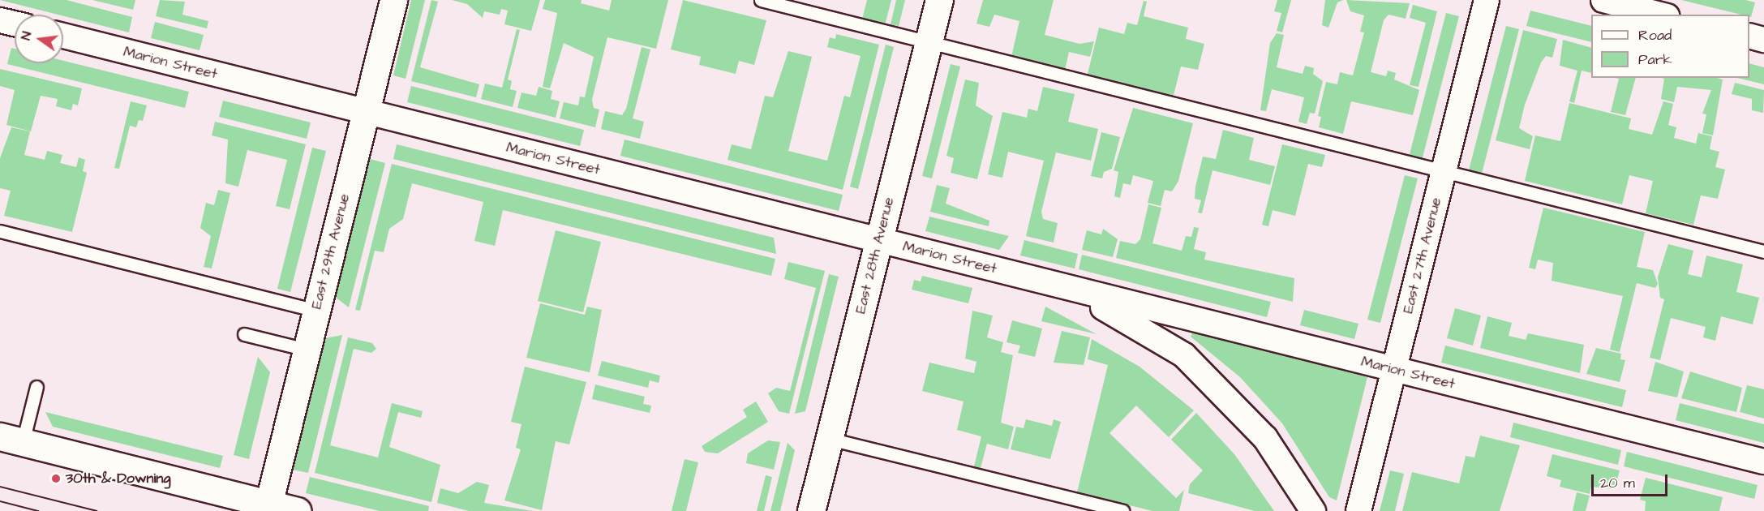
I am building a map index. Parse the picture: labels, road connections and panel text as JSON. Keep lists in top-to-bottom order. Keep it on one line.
{"streets":{"street":["Marion Street","East 29th Avenue","East 28th Avenue","East 27th Avenue"]},"crossings":[["Marion Street","East 29th Avenue"],["Marion Street","East 28th Avenue"],["Marion Street","East 27th Avenue"]],"places":["30th & Downing"],"legend":["Road","Park"],"scale_bar":"20 m","north":"left"}
